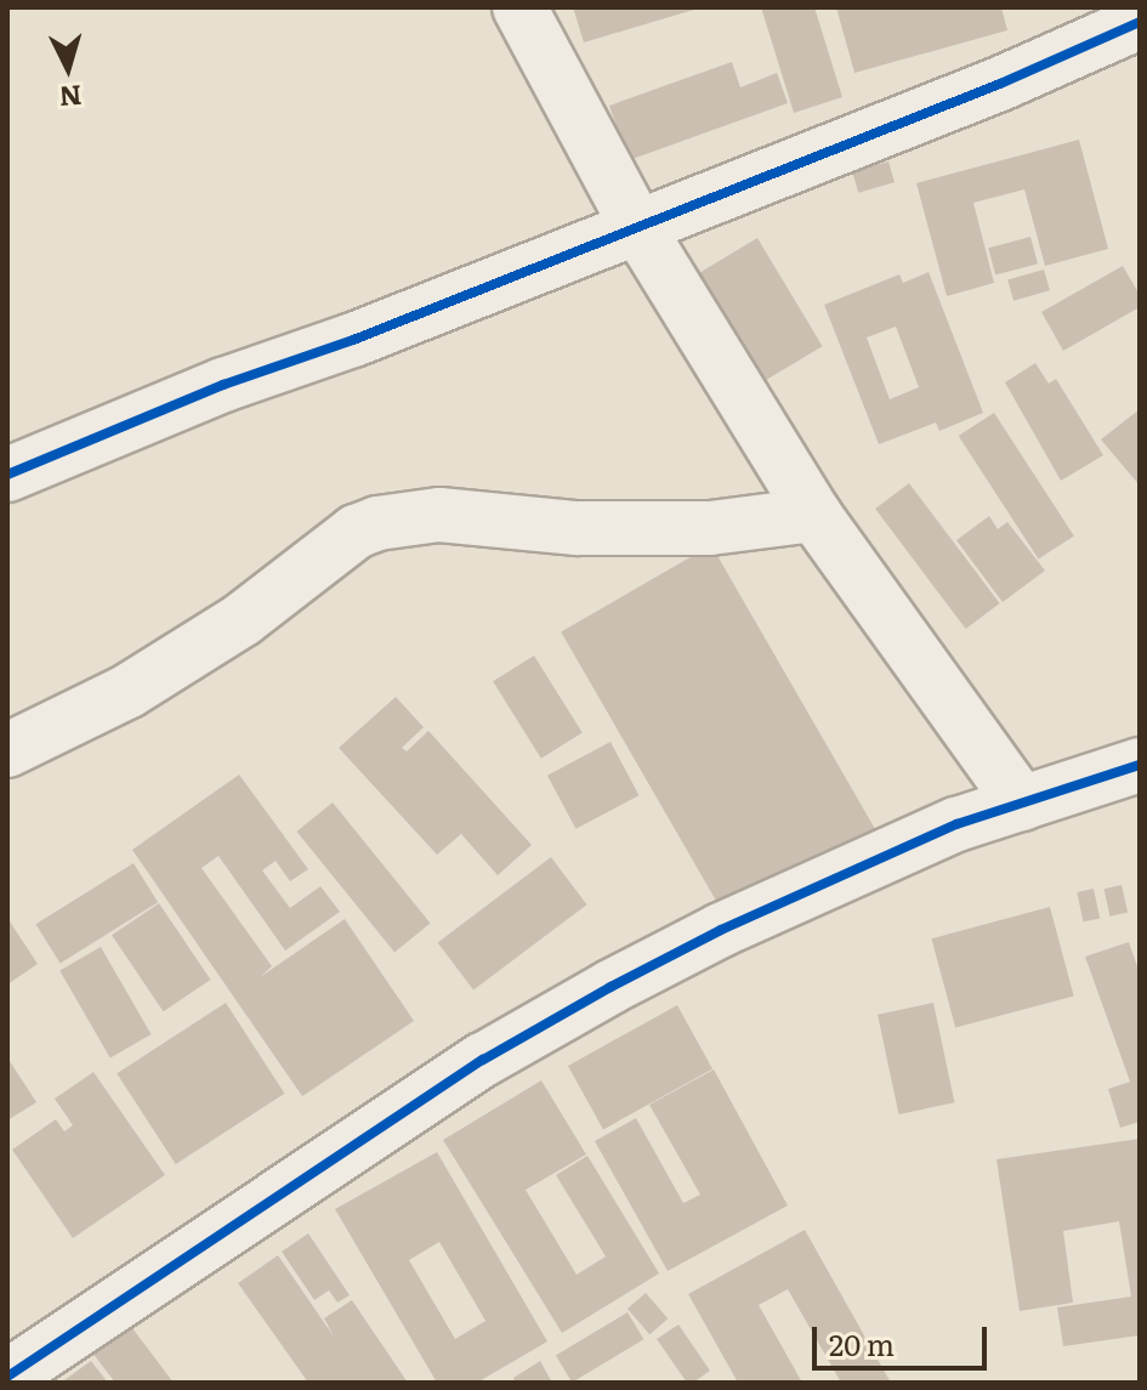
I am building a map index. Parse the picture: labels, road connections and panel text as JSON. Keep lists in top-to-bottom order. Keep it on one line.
{"scale_bar":"20 m","north":"bottom"}
